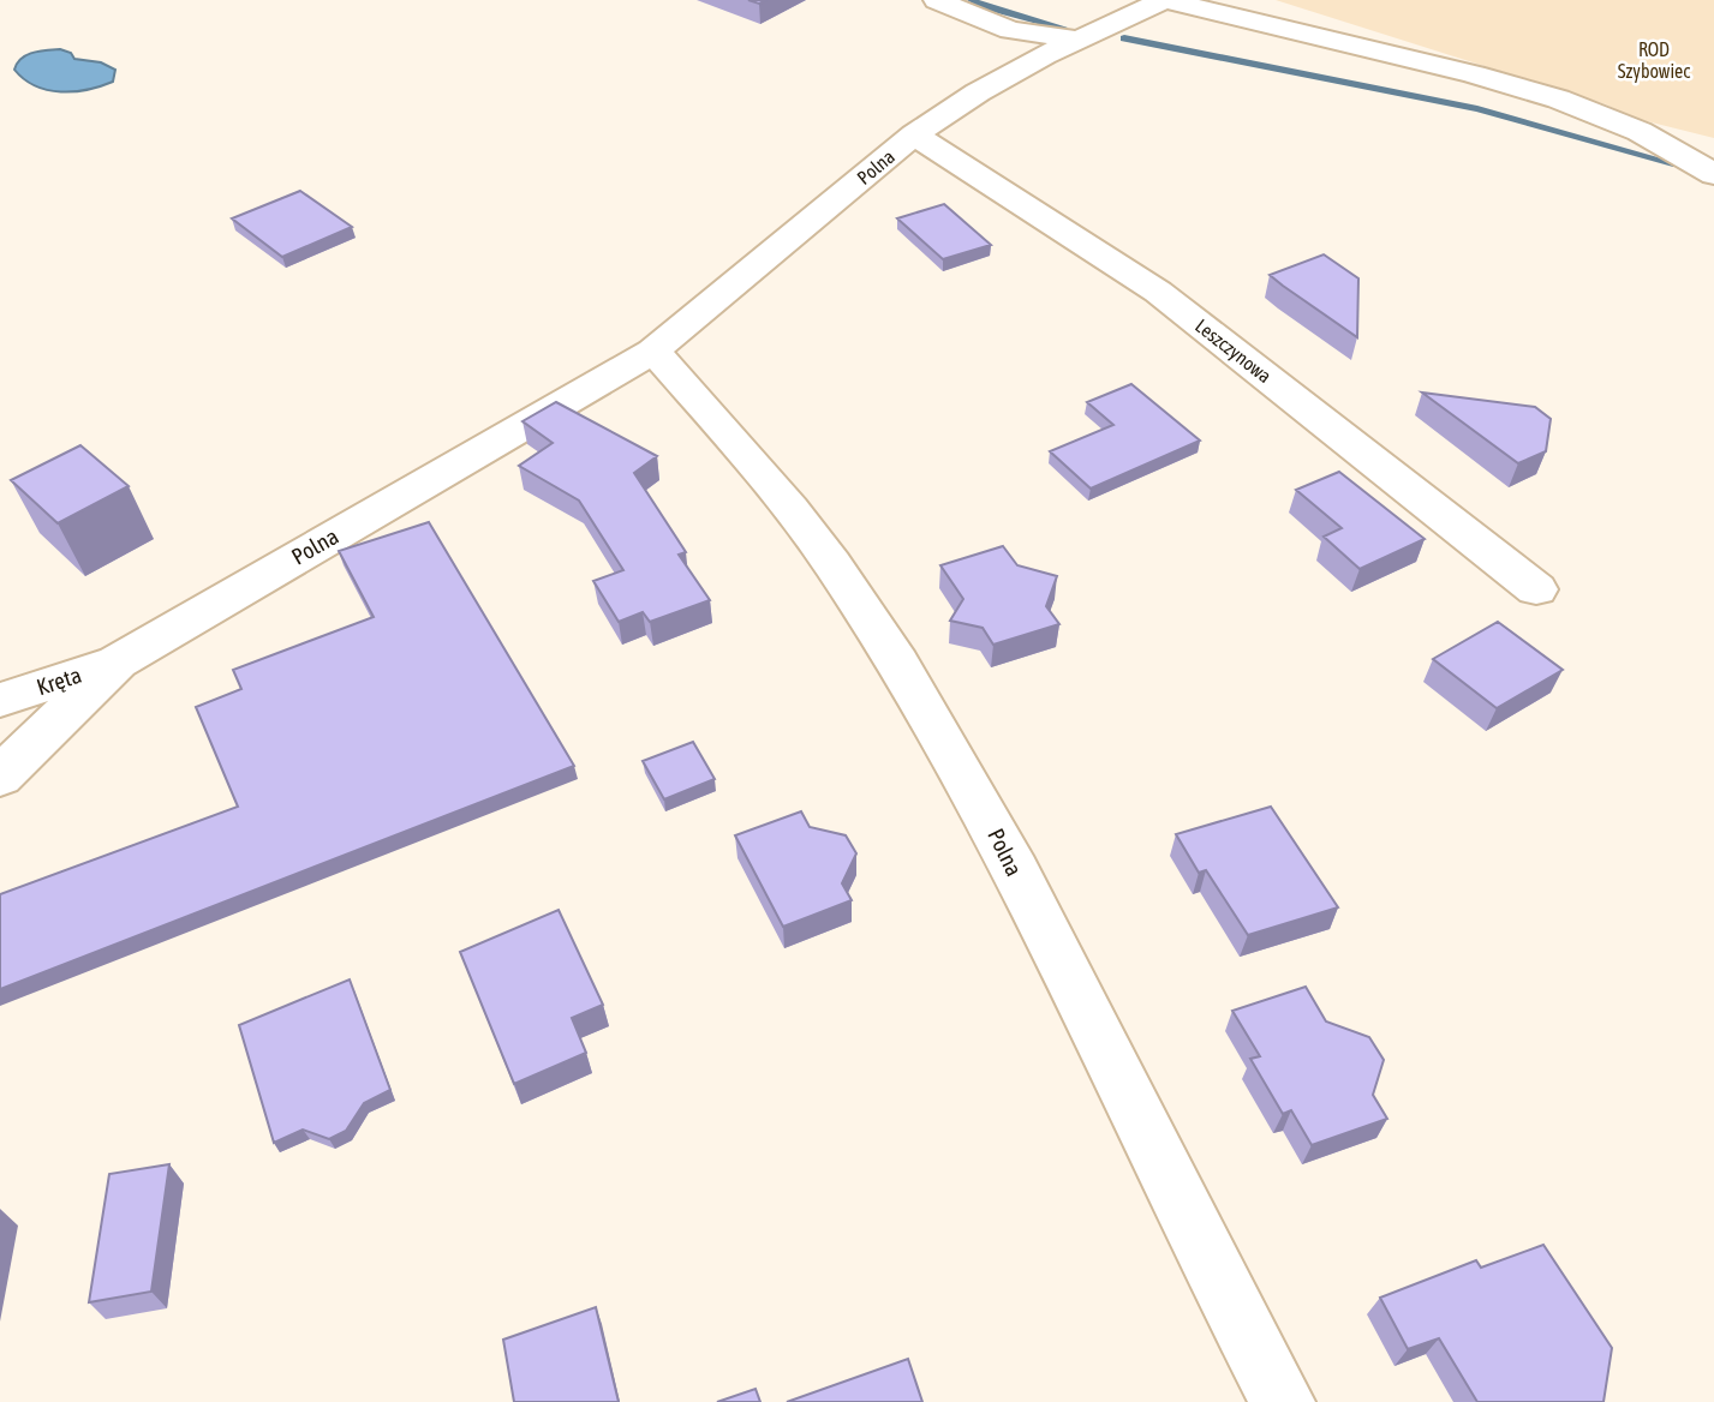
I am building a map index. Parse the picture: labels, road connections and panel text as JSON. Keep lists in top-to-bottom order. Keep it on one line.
{"streets":{"street":["Polna","Leszczynowa","Kręta"]},"crossings":[["Polna","Leszczynowa"],["Polna","Kręta"]],"parks":["ROD Szybowiec"]}
